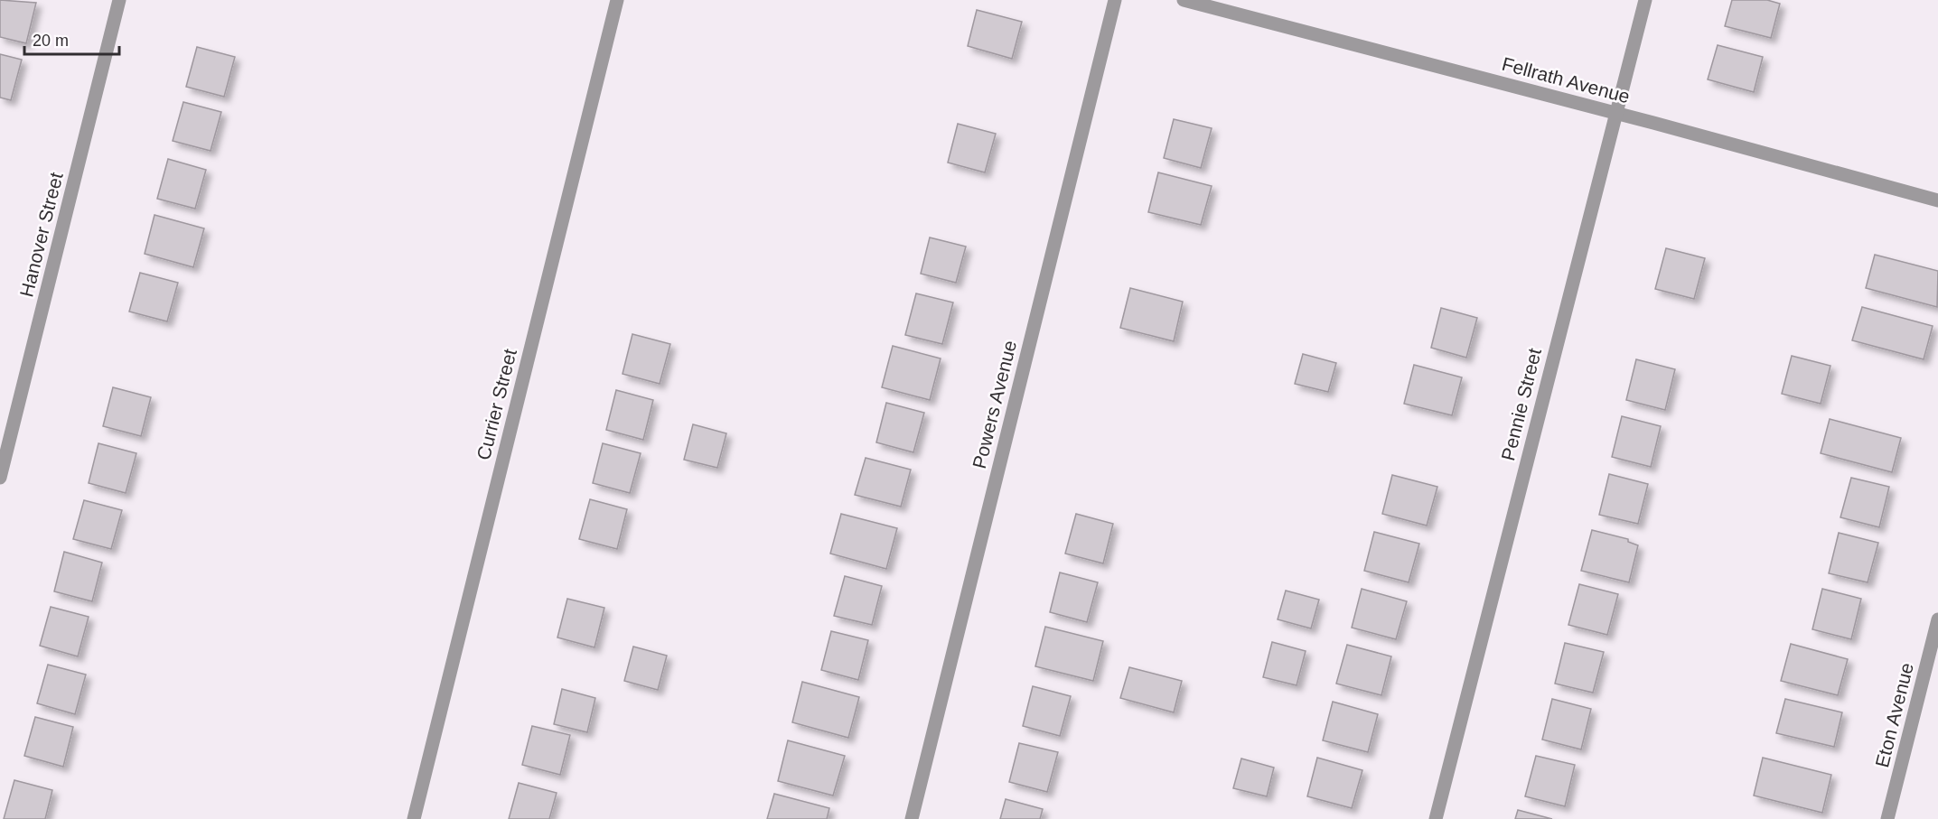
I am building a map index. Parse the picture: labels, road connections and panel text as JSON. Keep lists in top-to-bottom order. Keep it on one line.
{"streets":{"street":["Fellrath Avenue","Hanover Street","Currier Street","Powers Avenue","Pennie Street","Eton Avenue"]},"crossings":[["Fellrath Avenue","Pennie Street"]],"scale_bar":"20 m"}
